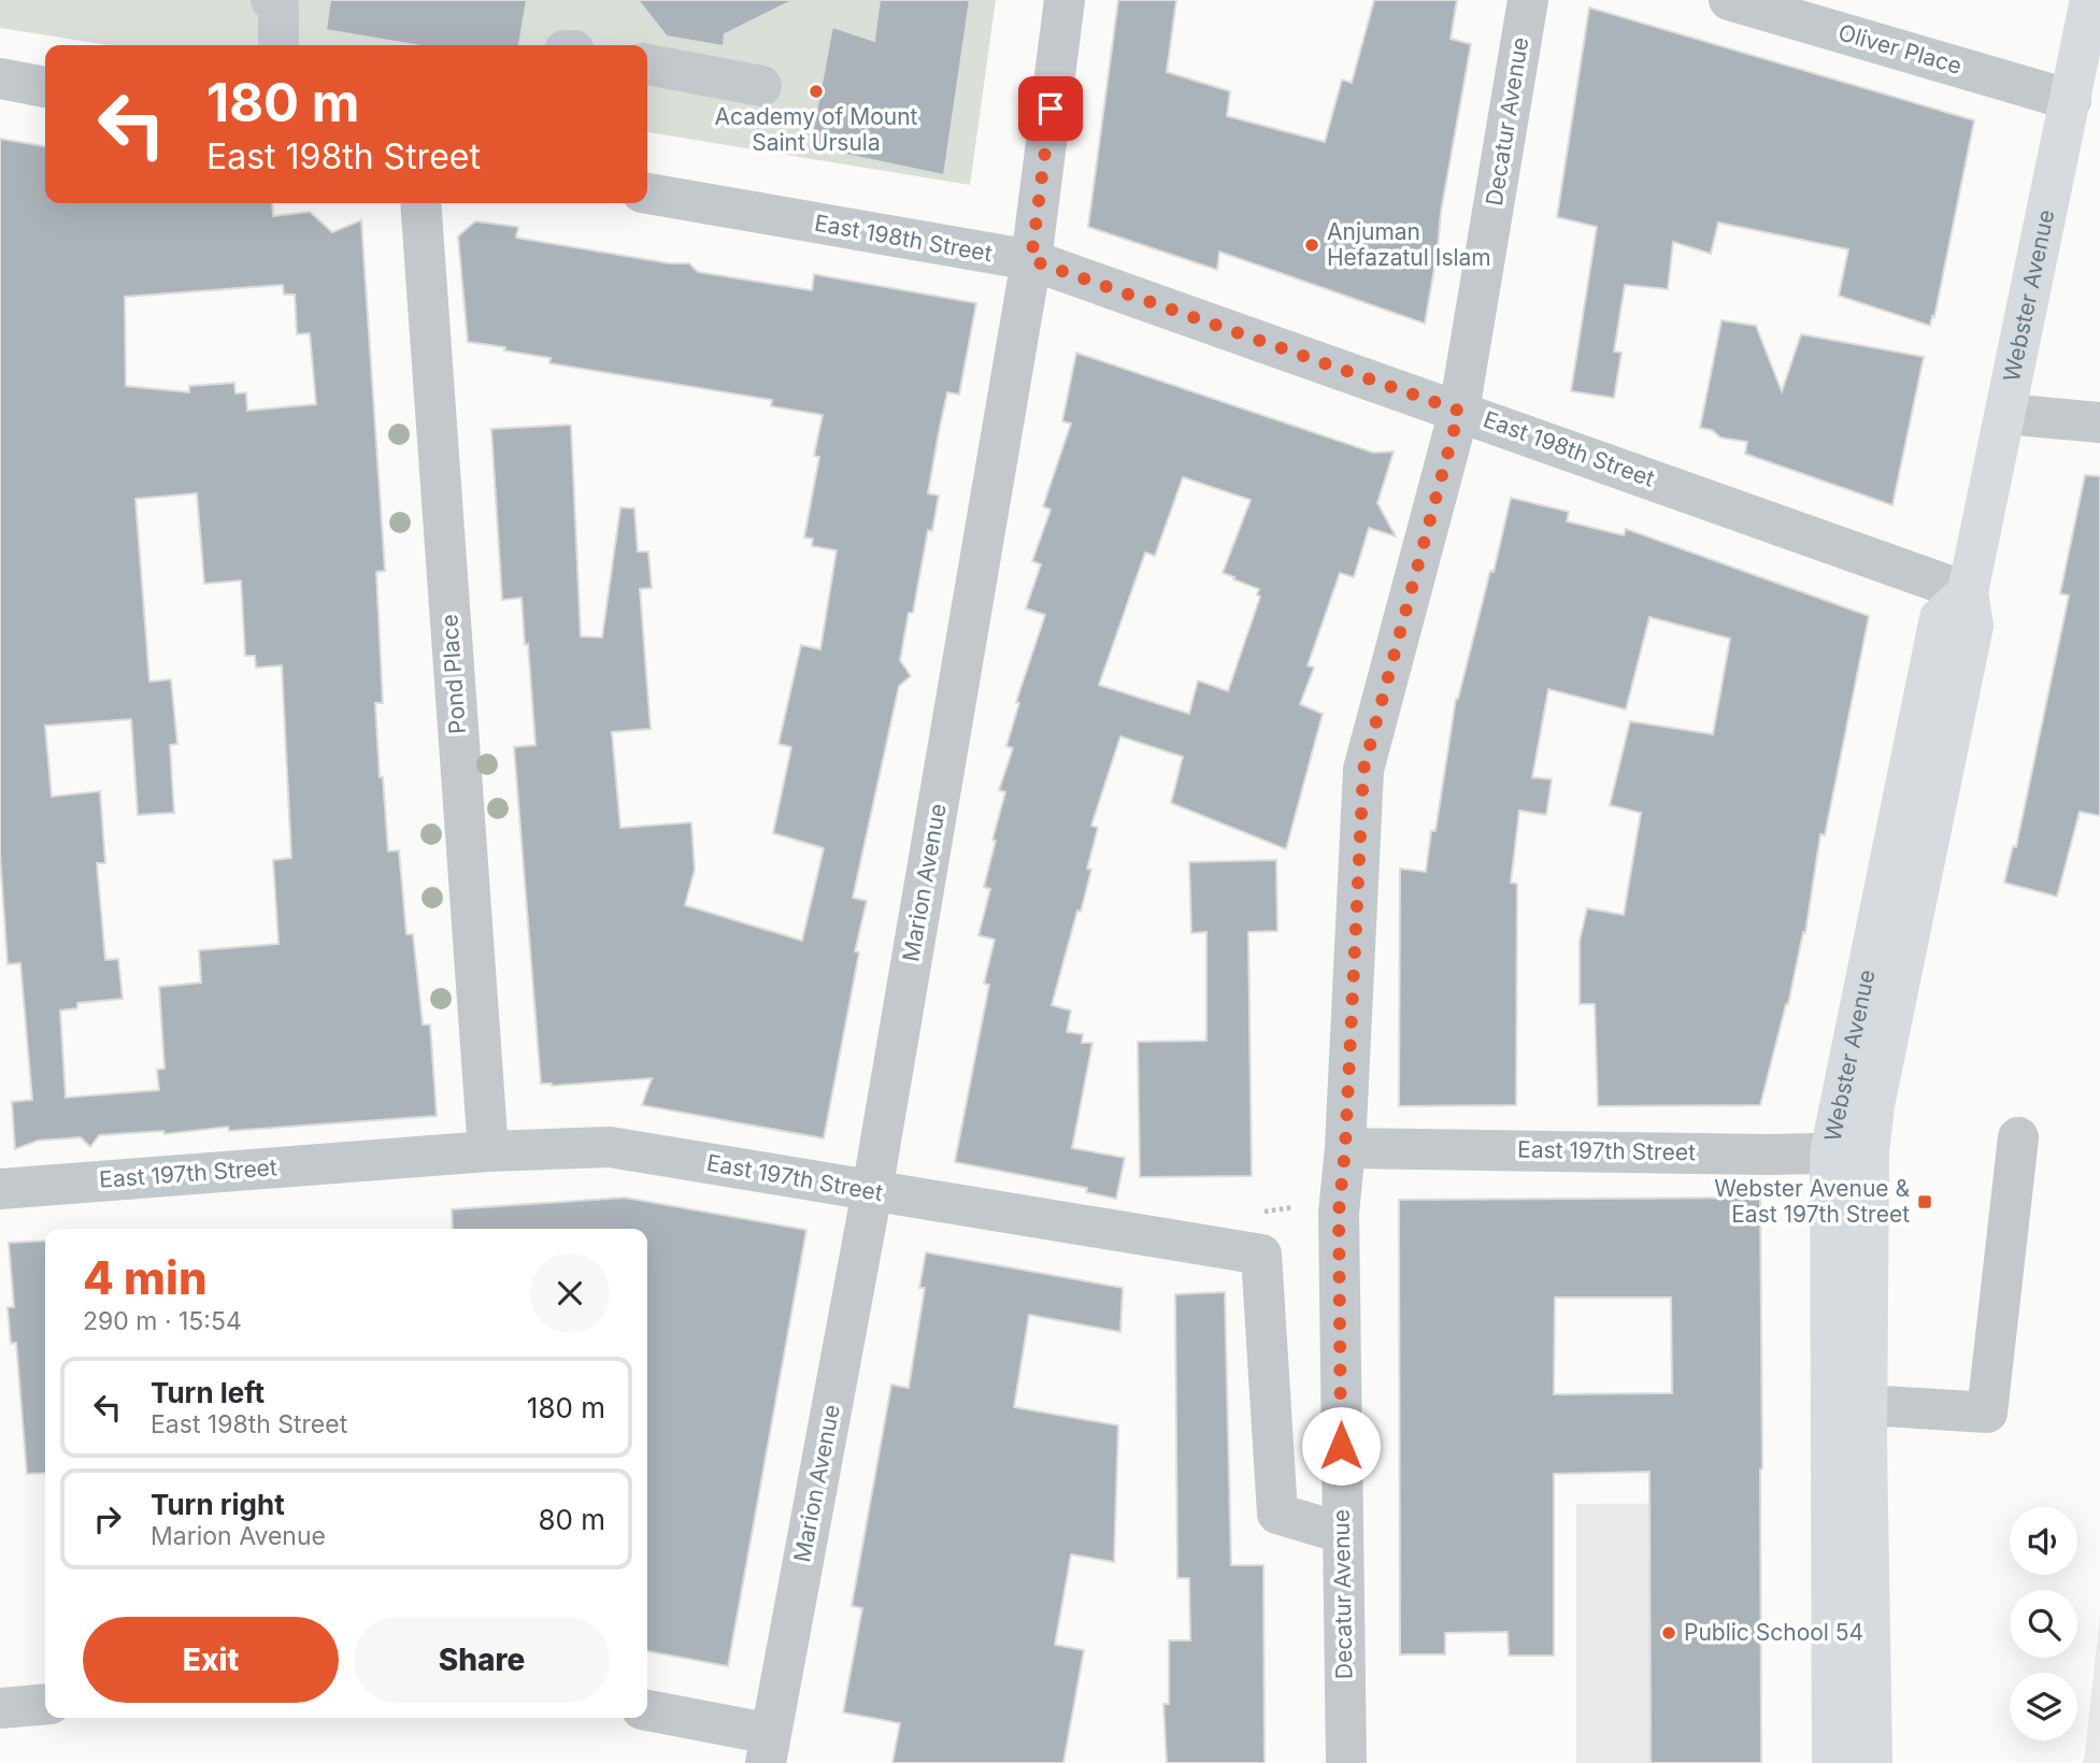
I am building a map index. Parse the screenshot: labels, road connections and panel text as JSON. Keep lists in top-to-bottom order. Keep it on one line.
{"streets":{"main road":["Webster Avenue"],"street":["Oliver Place","Decatur Avenue","East 198th Street","Pond Place","Marion Avenue","East 197th Street"]},"crossings":[["Oliver Place","Webster Avenue"],["Decatur Avenue","East 198th Street"],["Decatur Avenue","East 197th Street"],["East 198th Street","Webster Avenue"],["East 198th Street","Marion Avenue"],["Webster Avenue","East 197th Street"],["Pond Place","East 197th Street"],["Marion Avenue","East 197th Street"]],"places":{"other":["Academy of Mount Saint Ursula","Anjuman Hefazatul Islam","Public School 54"],"transit":["Webster Avenue & East 197th Street"]},"page":{"turn":["180 m","East 198th Street"],"heading":["4 min","290 m · 15:54"],"list":[{"name":"Turn left","note":"East 198th Street","value":"180 m"},{"name":"Turn right","note":"Marion Avenue","value":"80 m"}],"buttons":["Exit","Share"]}}
